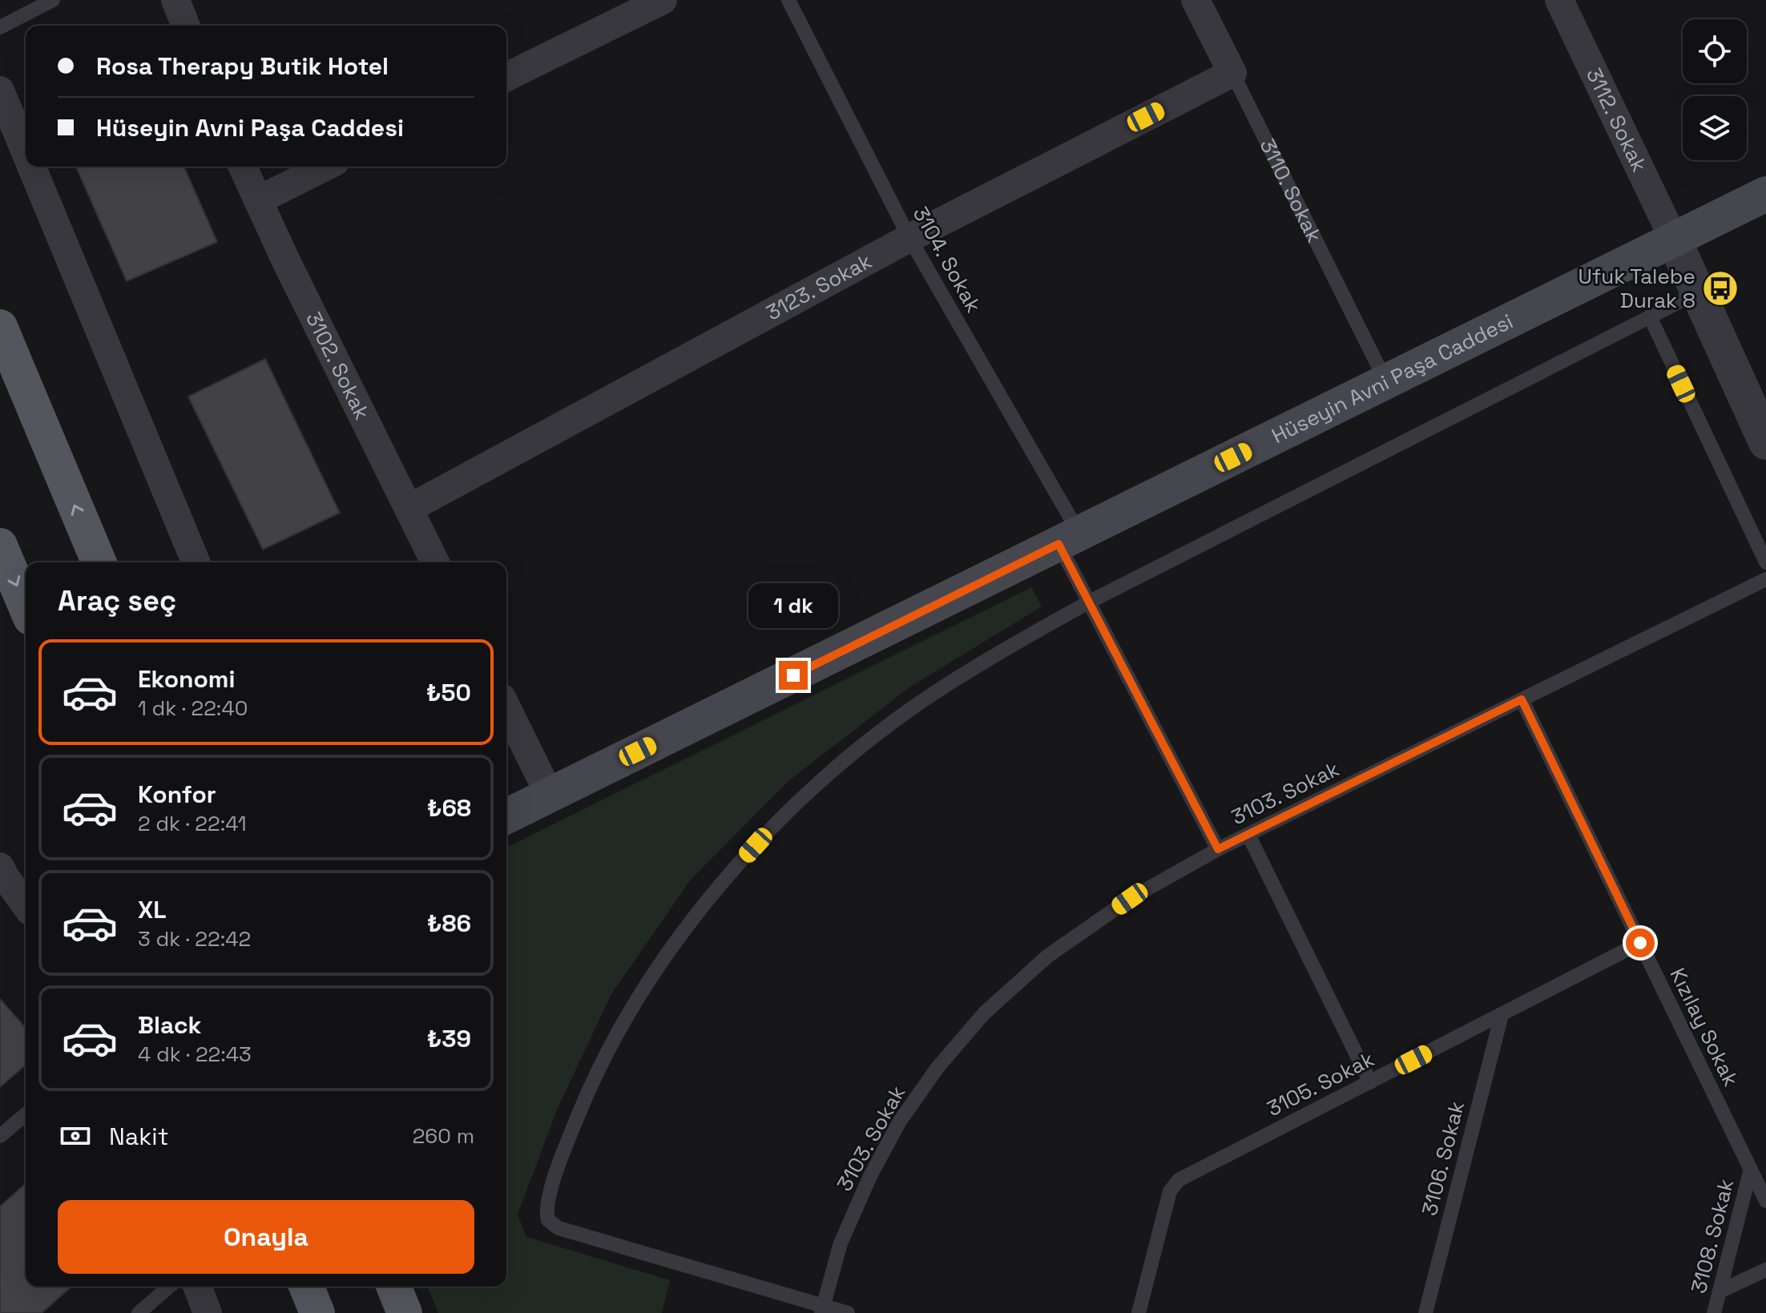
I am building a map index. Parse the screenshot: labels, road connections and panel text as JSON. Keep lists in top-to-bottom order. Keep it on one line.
{"streets":{"main road":["Hüseyin Avni Paşa Caddesi"],"street":["3112. Sokak","3110. Sokak","3123. Sokak","3102. Sokak"],"lane":["3104. Sokak","3103. Sokak","Kızılay Sokak","3105. Sokak","3106. Sokak","3108. Sokak"]},"crossings":[["3112. Sokak","Hüseyin Avni Paşa Caddesi"],["3110. Sokak","3123. Sokak"],["3110. Sokak","Hüseyin Avni Paşa Caddesi"],["3104. Sokak","3123. Sokak"],["3104. Sokak","Hüseyin Avni Paşa Caddesi"],["3104. Sokak","3103. Sokak"],["3123. Sokak","3102. Sokak"],["3103. Sokak","Kızılay Sokak"],["Kızılay Sokak","3105. Sokak"],["Kızılay Sokak","3108. Sokak"],["3105. Sokak","3106. Sokak"]],"places":{"bus stop":["Ufuk Talebe Durak 8"]},"page":{"banner":["Rosa Therapy Butik Hotel","Hüseyin Avni Paşa Caddesi"],"heading":"Araç seç","bubble":"1 dk","list":[{"name":"Ekonomi","note":"1 dk · 22:40","value":"₺50"},{"name":"Konfor","note":"2 dk · 22:41","value":"₺68"},{"name":"XL","note":"3 dk · 22:42","value":"₺86"},{"name":"Black","note":"4 dk · 22:43","value":"₺39"}],"pay":["Nakit","260 m"],"buttons":"Onayla"}}
